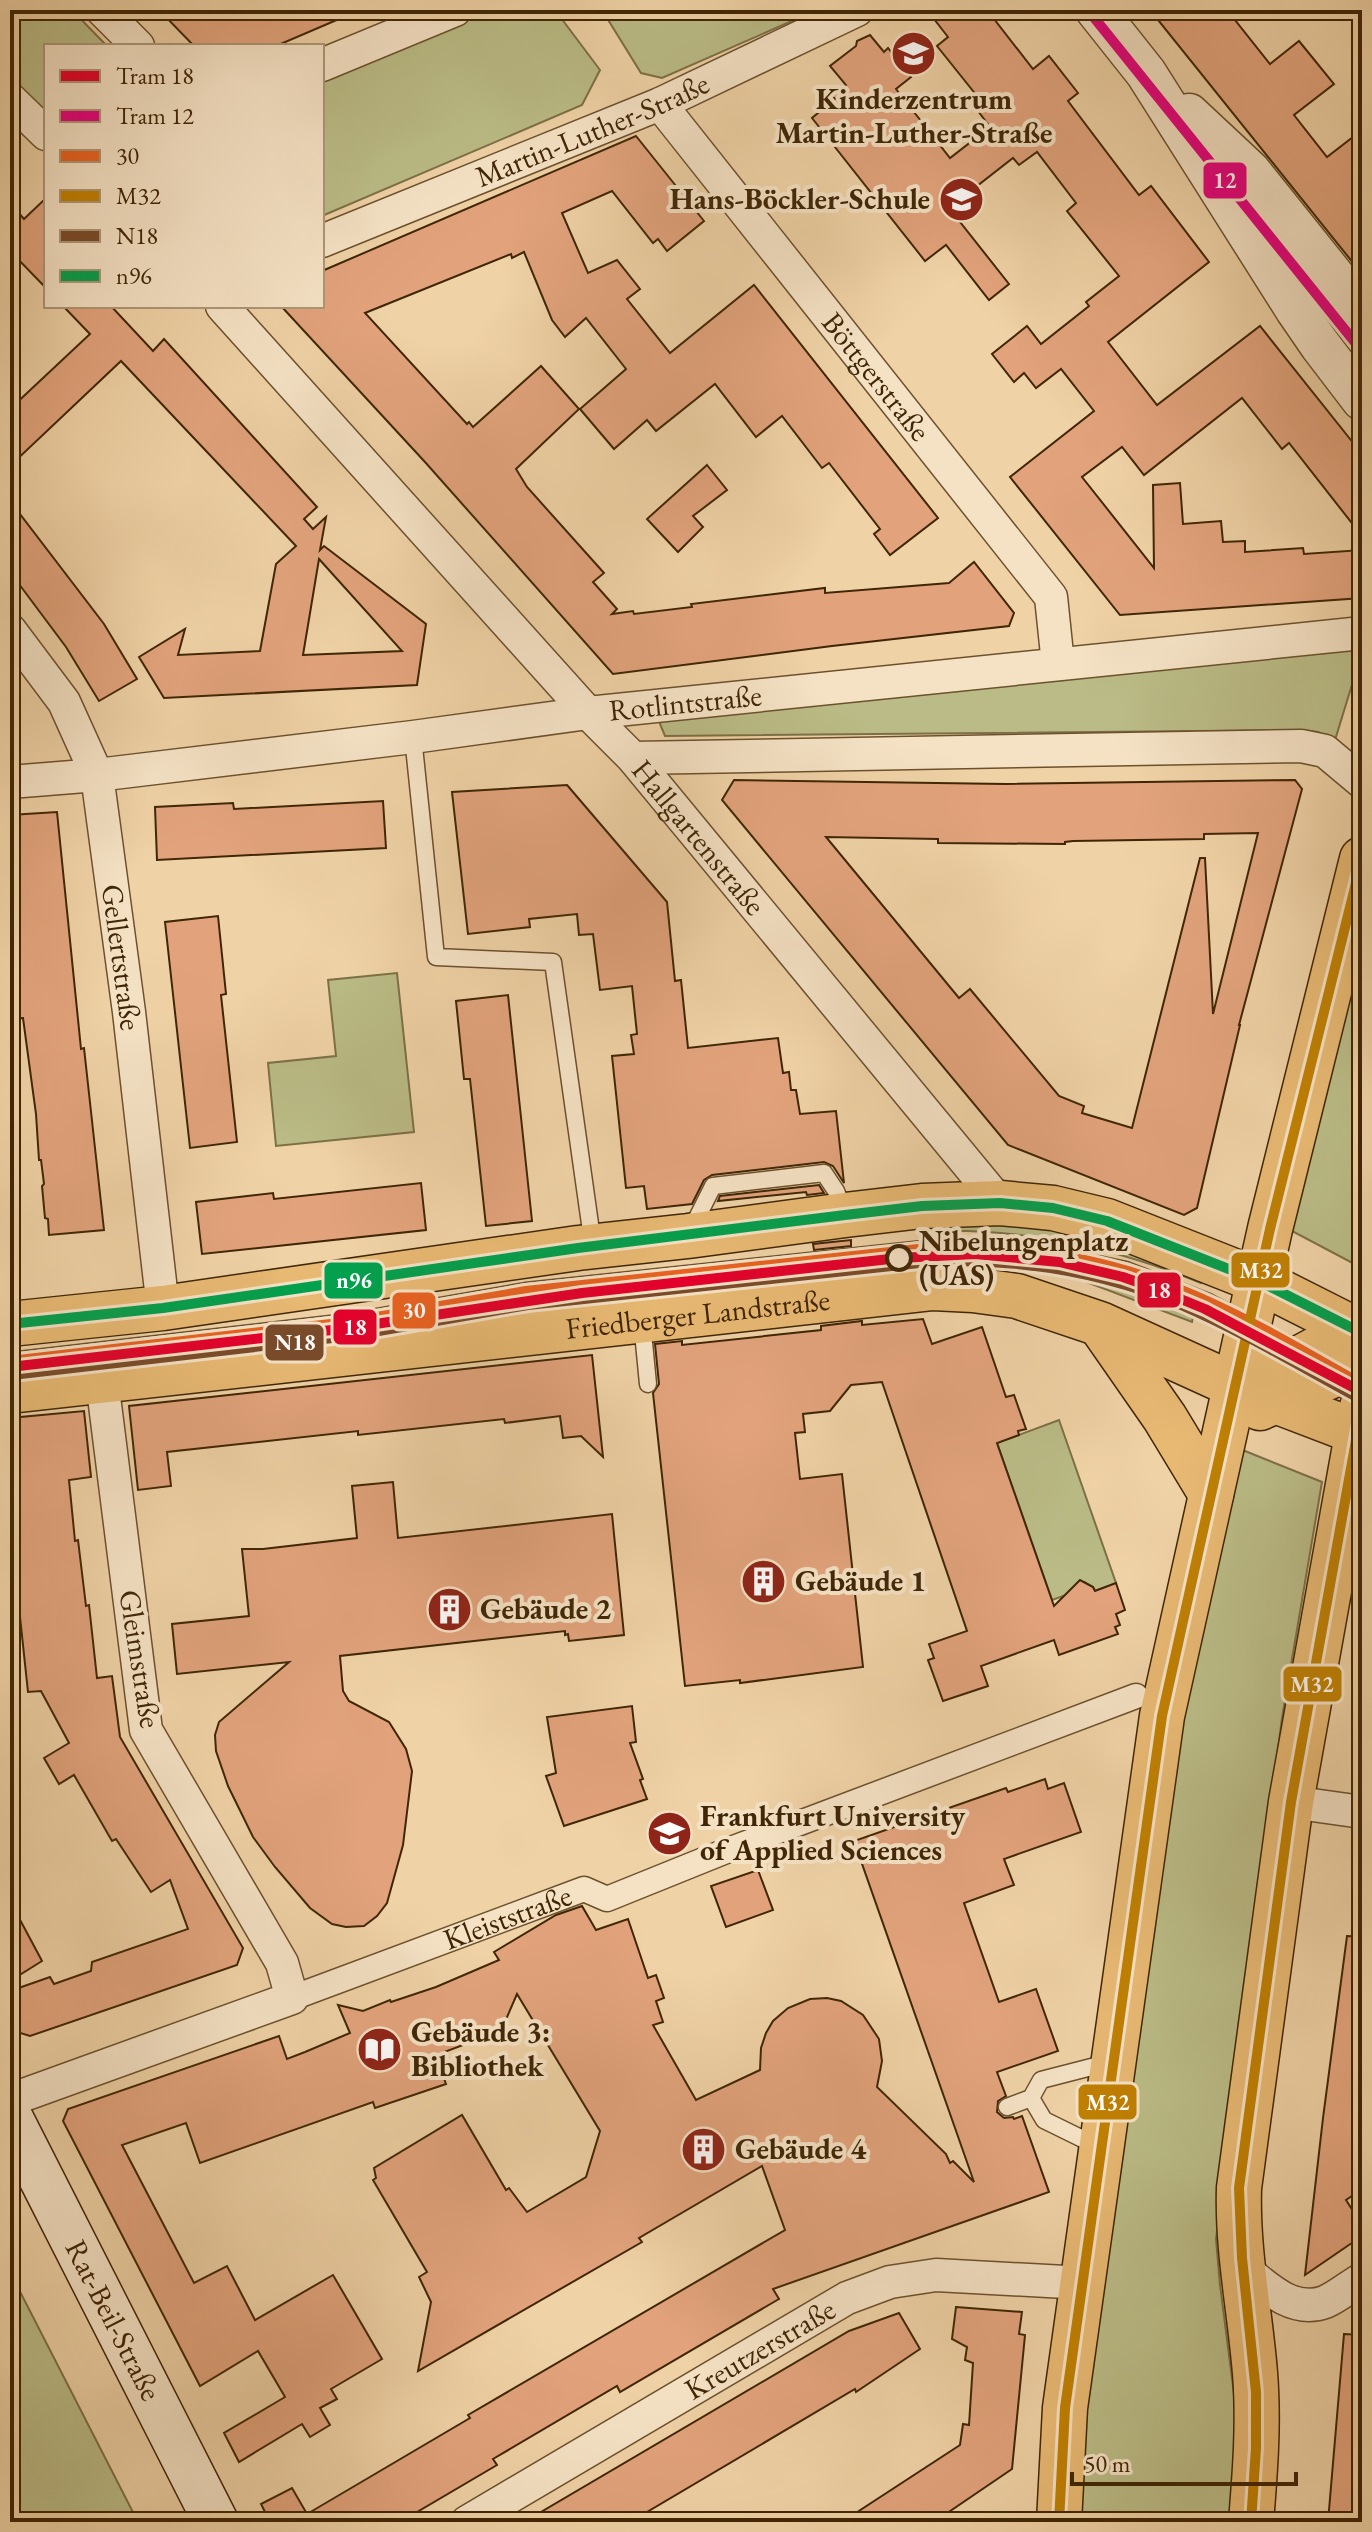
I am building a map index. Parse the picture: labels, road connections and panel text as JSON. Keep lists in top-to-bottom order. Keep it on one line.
{"streets":{"main road":["Friedberger Landstraße","Rat-Beil-Straße"],"street":["Martin-Luther-Straße","Böttgerstraße","Rotlintstraße","Hallgartenstraße","Gellertstraße","Gleimstraße","Kleiststraße","Kreutzerstraße"]},"crossings":[["Martin-Luther-Straße","Böttgerstraße"],["Böttgerstraße","Rotlintstraße"],["Rotlintstraße","Hallgartenstraße"],["Rotlintstraße","Gellertstraße"],["Friedberger Landstraße","Gleimstraße"],["Gleimstraße","Kleiststraße"]],"places":{"school or university":["Kinderzentrum Martin-Luther-Straße","Hans-Böckler-Schule","Frankfurt University of Applied Sciences"],"other":["Nibelungenplatz (UAS)"],"building":["Gebäude 1","Gebäude 2","Gebäude 4"],"library":["Gebäude 3: Bibliothek"]},"lines":["tram line 12","transit line M32","transit line n96","transit line 30","tram line 18","transit line N18"],"legend":["Tram 18","Tram 12","30","M32","N18","n96"],"scale_bar":"50 m"}
